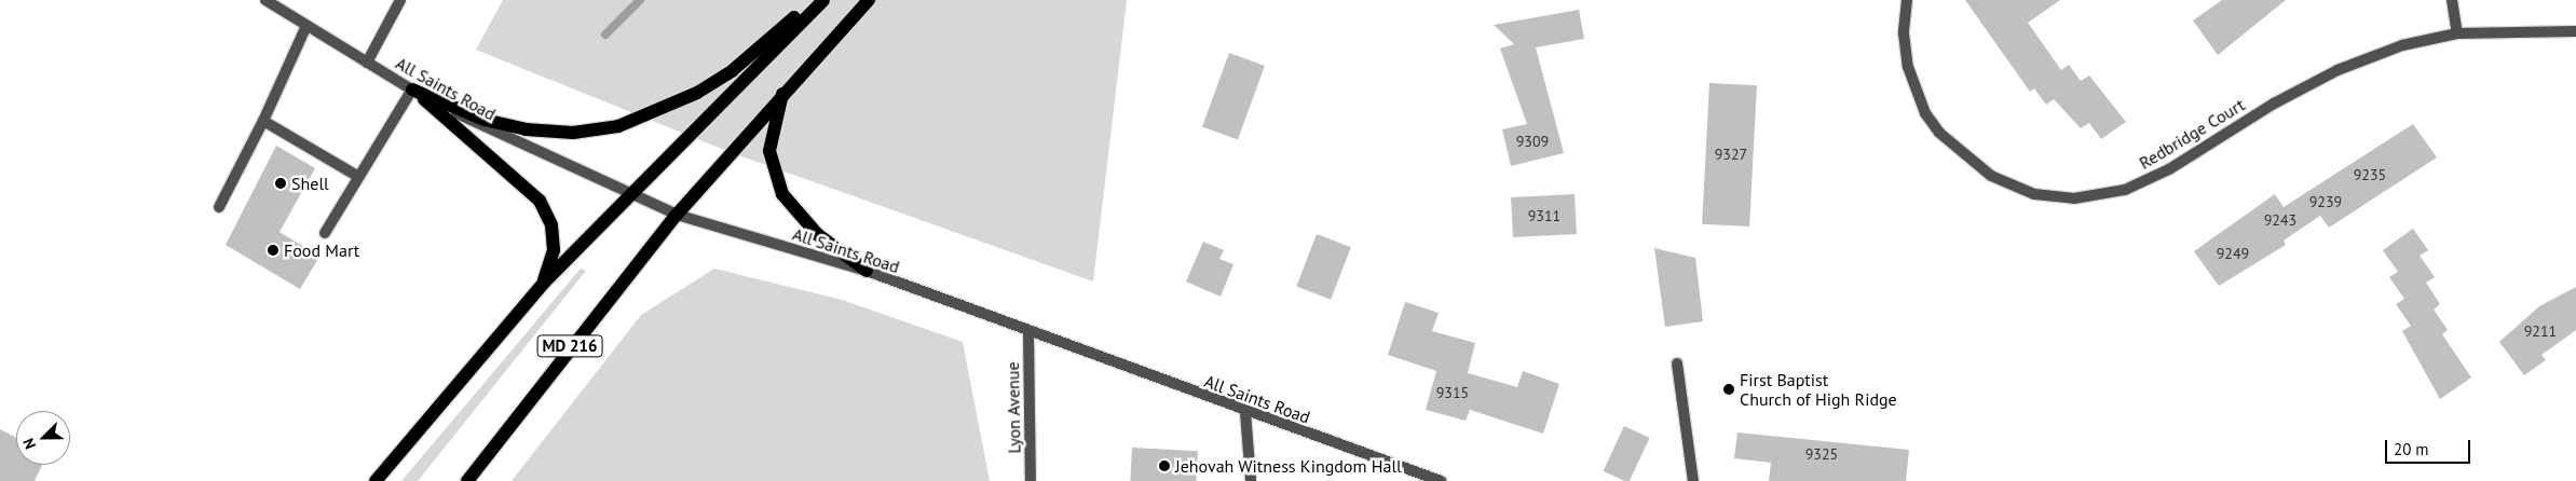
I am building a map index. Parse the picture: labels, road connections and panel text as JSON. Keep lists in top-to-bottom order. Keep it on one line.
{"streets":{"main road":["MD 216"],"street":["All Saints Road","Redbridge Court","Lyon Avenue"]},"crossings":[["All Saints Road","MD 216"],["All Saints Road","Lyon Avenue"]],"places":["Shell","Food Mart","First Baptist Church of High Ridge","Jehovah Witness Kingdom Hall"],"house_numbers":["9309","9327","9235","9239","9311","9243","9249","9211","9315","9325"],"scale_bar":"20 m","north":"bottom left"}
